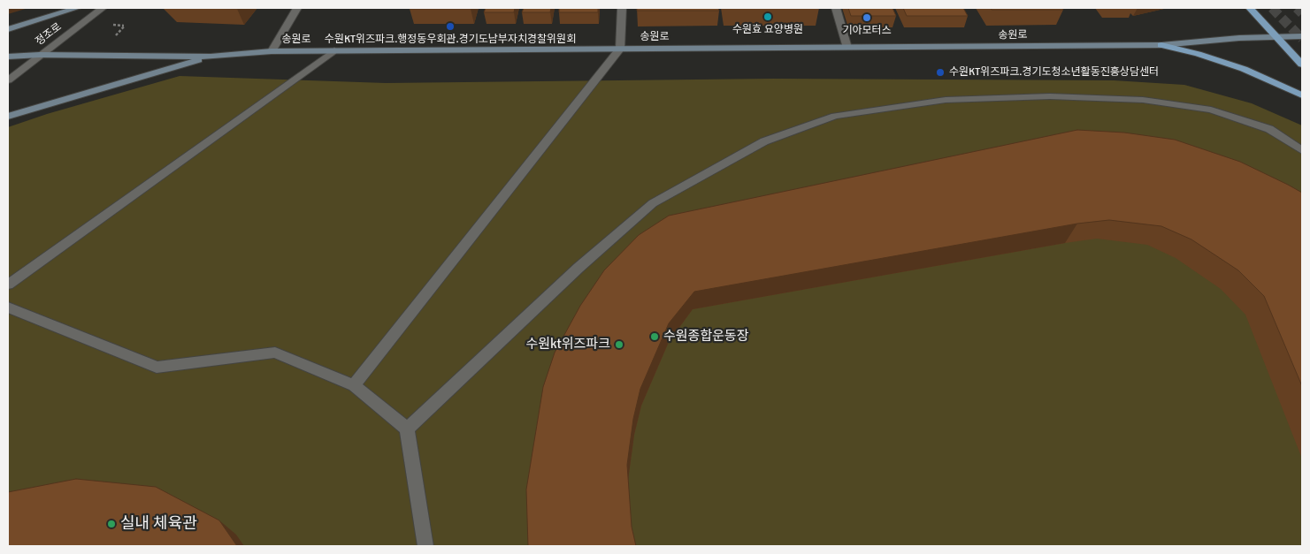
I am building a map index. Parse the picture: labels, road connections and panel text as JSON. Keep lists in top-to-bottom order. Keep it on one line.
{"streets":{"main road":["송원로"],"street":["정조로"]},"crossings":[["정조로","송원로"]],"places":["수원효 요양병원","기아모터스","수원KT위즈파크.행정동우회관.경기도남부자치경찰위원회","수원KT위즈파크.경기도청소년활동진흥상담센터","수원종합운동장","수원kt위즈파크","실내 체육관"]}
